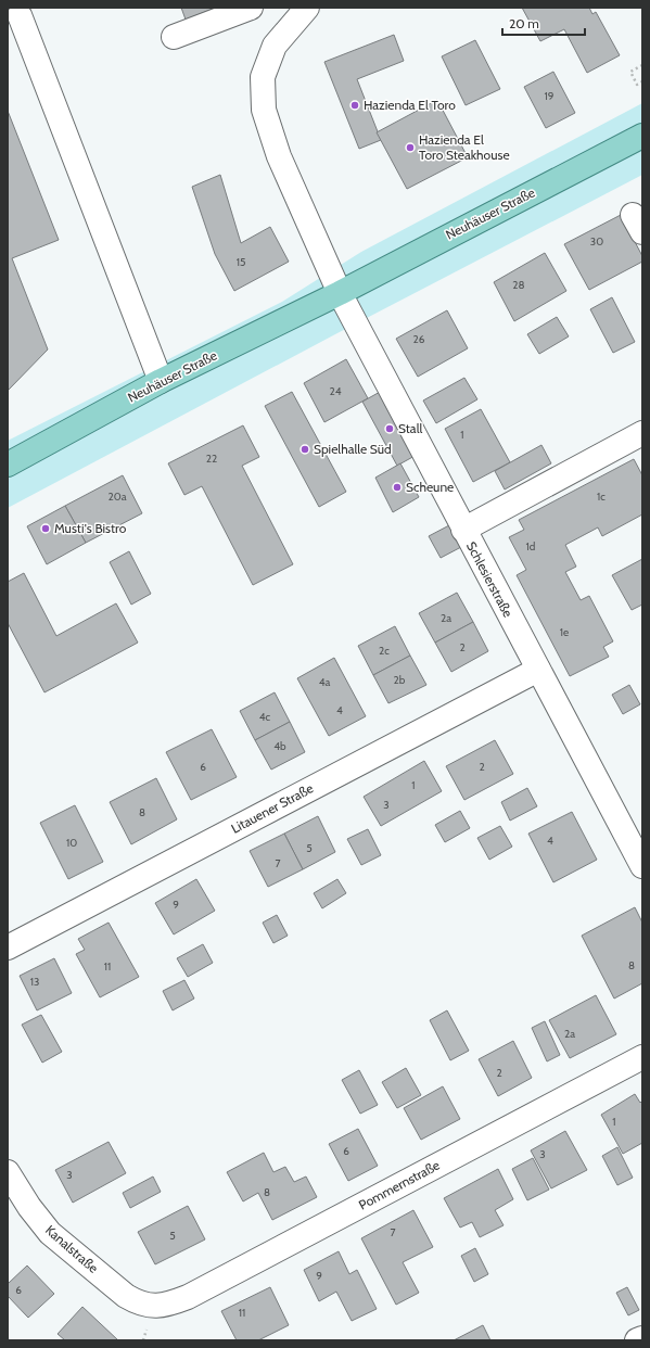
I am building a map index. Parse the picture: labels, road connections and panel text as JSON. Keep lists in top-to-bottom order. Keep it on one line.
{"streets":{"main road":["Neuhäuser Straße"],"street":["Schlesierstraße","Litauener Straße","Pommernstraße","Kanalstraße"]},"crossings":[["Neuhäuser Straße","Schlesierstraße"],["Schlesierstraße","Litauener Straße"],["Pommernstraße","Kanalstraße"]],"places":["Hazienda El Toro","Hazienda El Toro Steakhouse","Stall","Spielhalle Süd","Scheune","Musti's Bistro"],"house_numbers":["19","30","15","28","26","24","1","22","20a","1c","1d","2a","1e","2","2c","2b","4a","4","4c","4b","6","2","1","3","8","4","10","5","7","9","8","11","13","2a","2","1","6","3","3","8","7","5","9","6","11"],"scale_bar":"20 m"}
